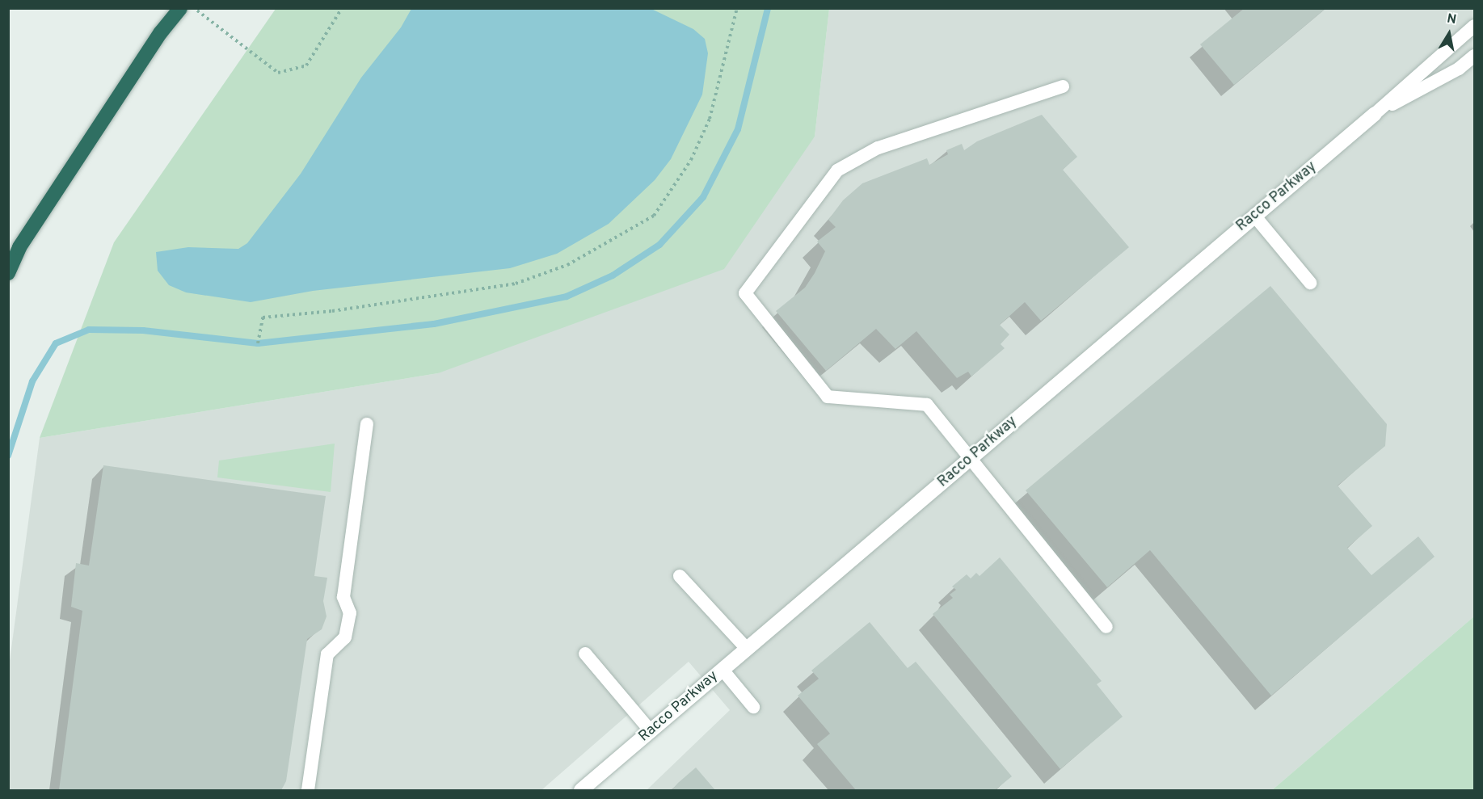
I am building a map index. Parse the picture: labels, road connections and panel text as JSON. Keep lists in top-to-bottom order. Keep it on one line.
{"streets":{"street":["Racco Parkway"]},"north":"top"}
